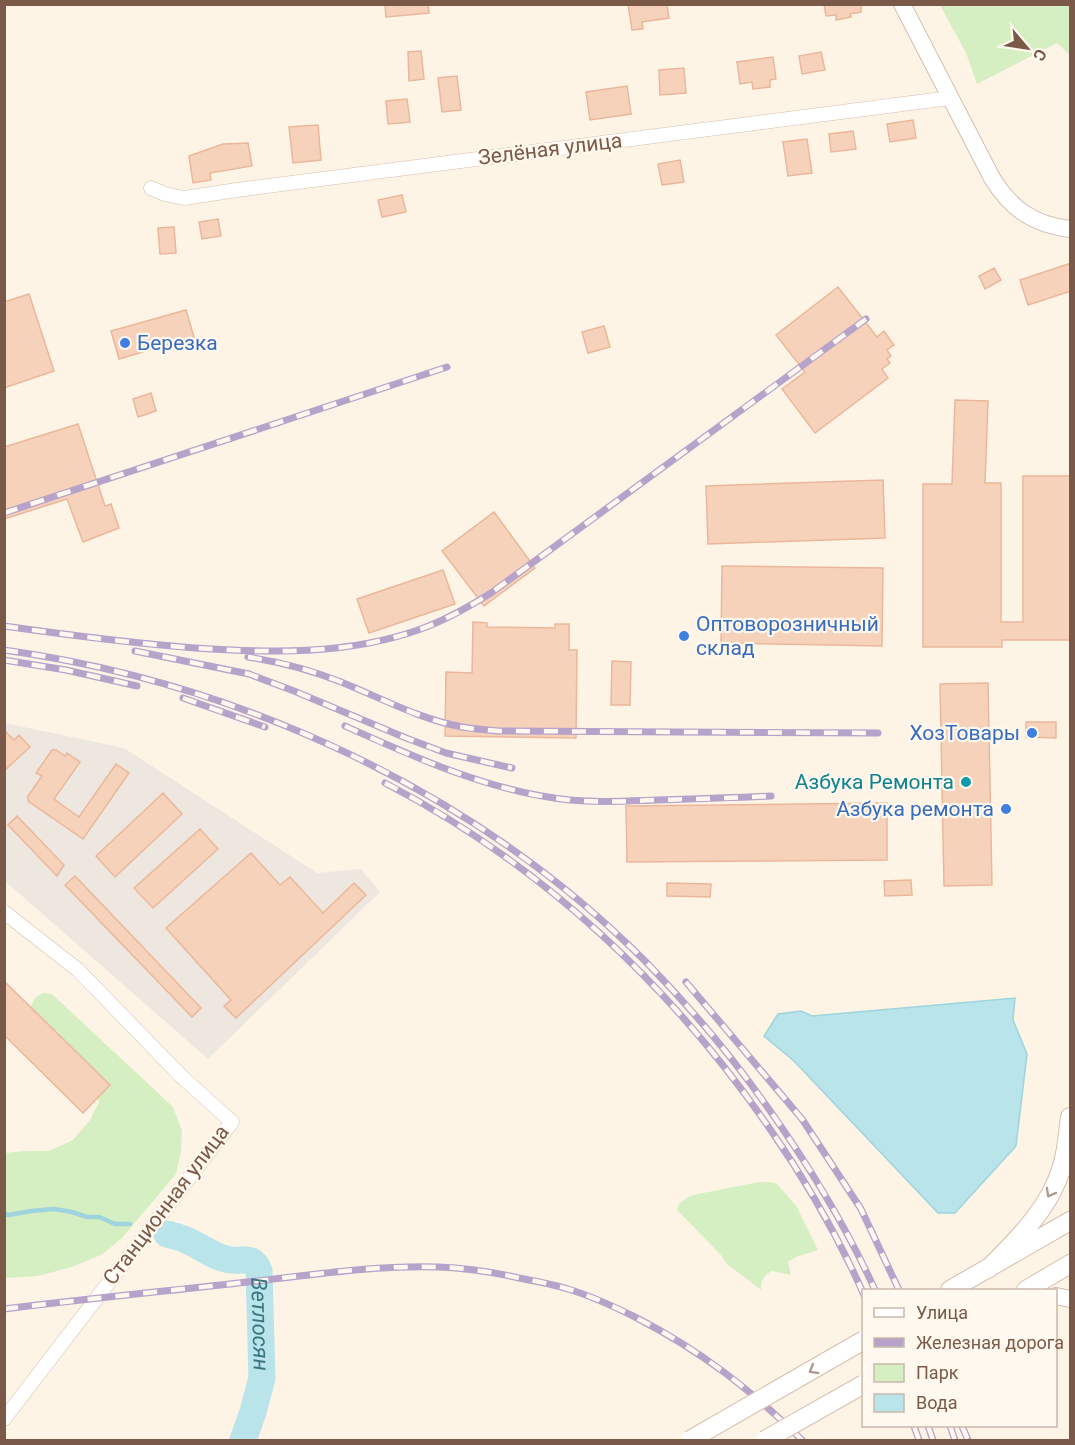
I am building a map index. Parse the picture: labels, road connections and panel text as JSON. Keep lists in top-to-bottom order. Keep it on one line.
{"streets":{"street":["Зелёная улица","Станционная улица"]},"water":["Ветлосян"],"places":["Березка","Оптоворозничный склад","ХозТовары","Азбука Ремонта","Азбука ремонта"],"legend":["Улица","Железная дорога","Парк","Вода"],"north":"bottom right"}
